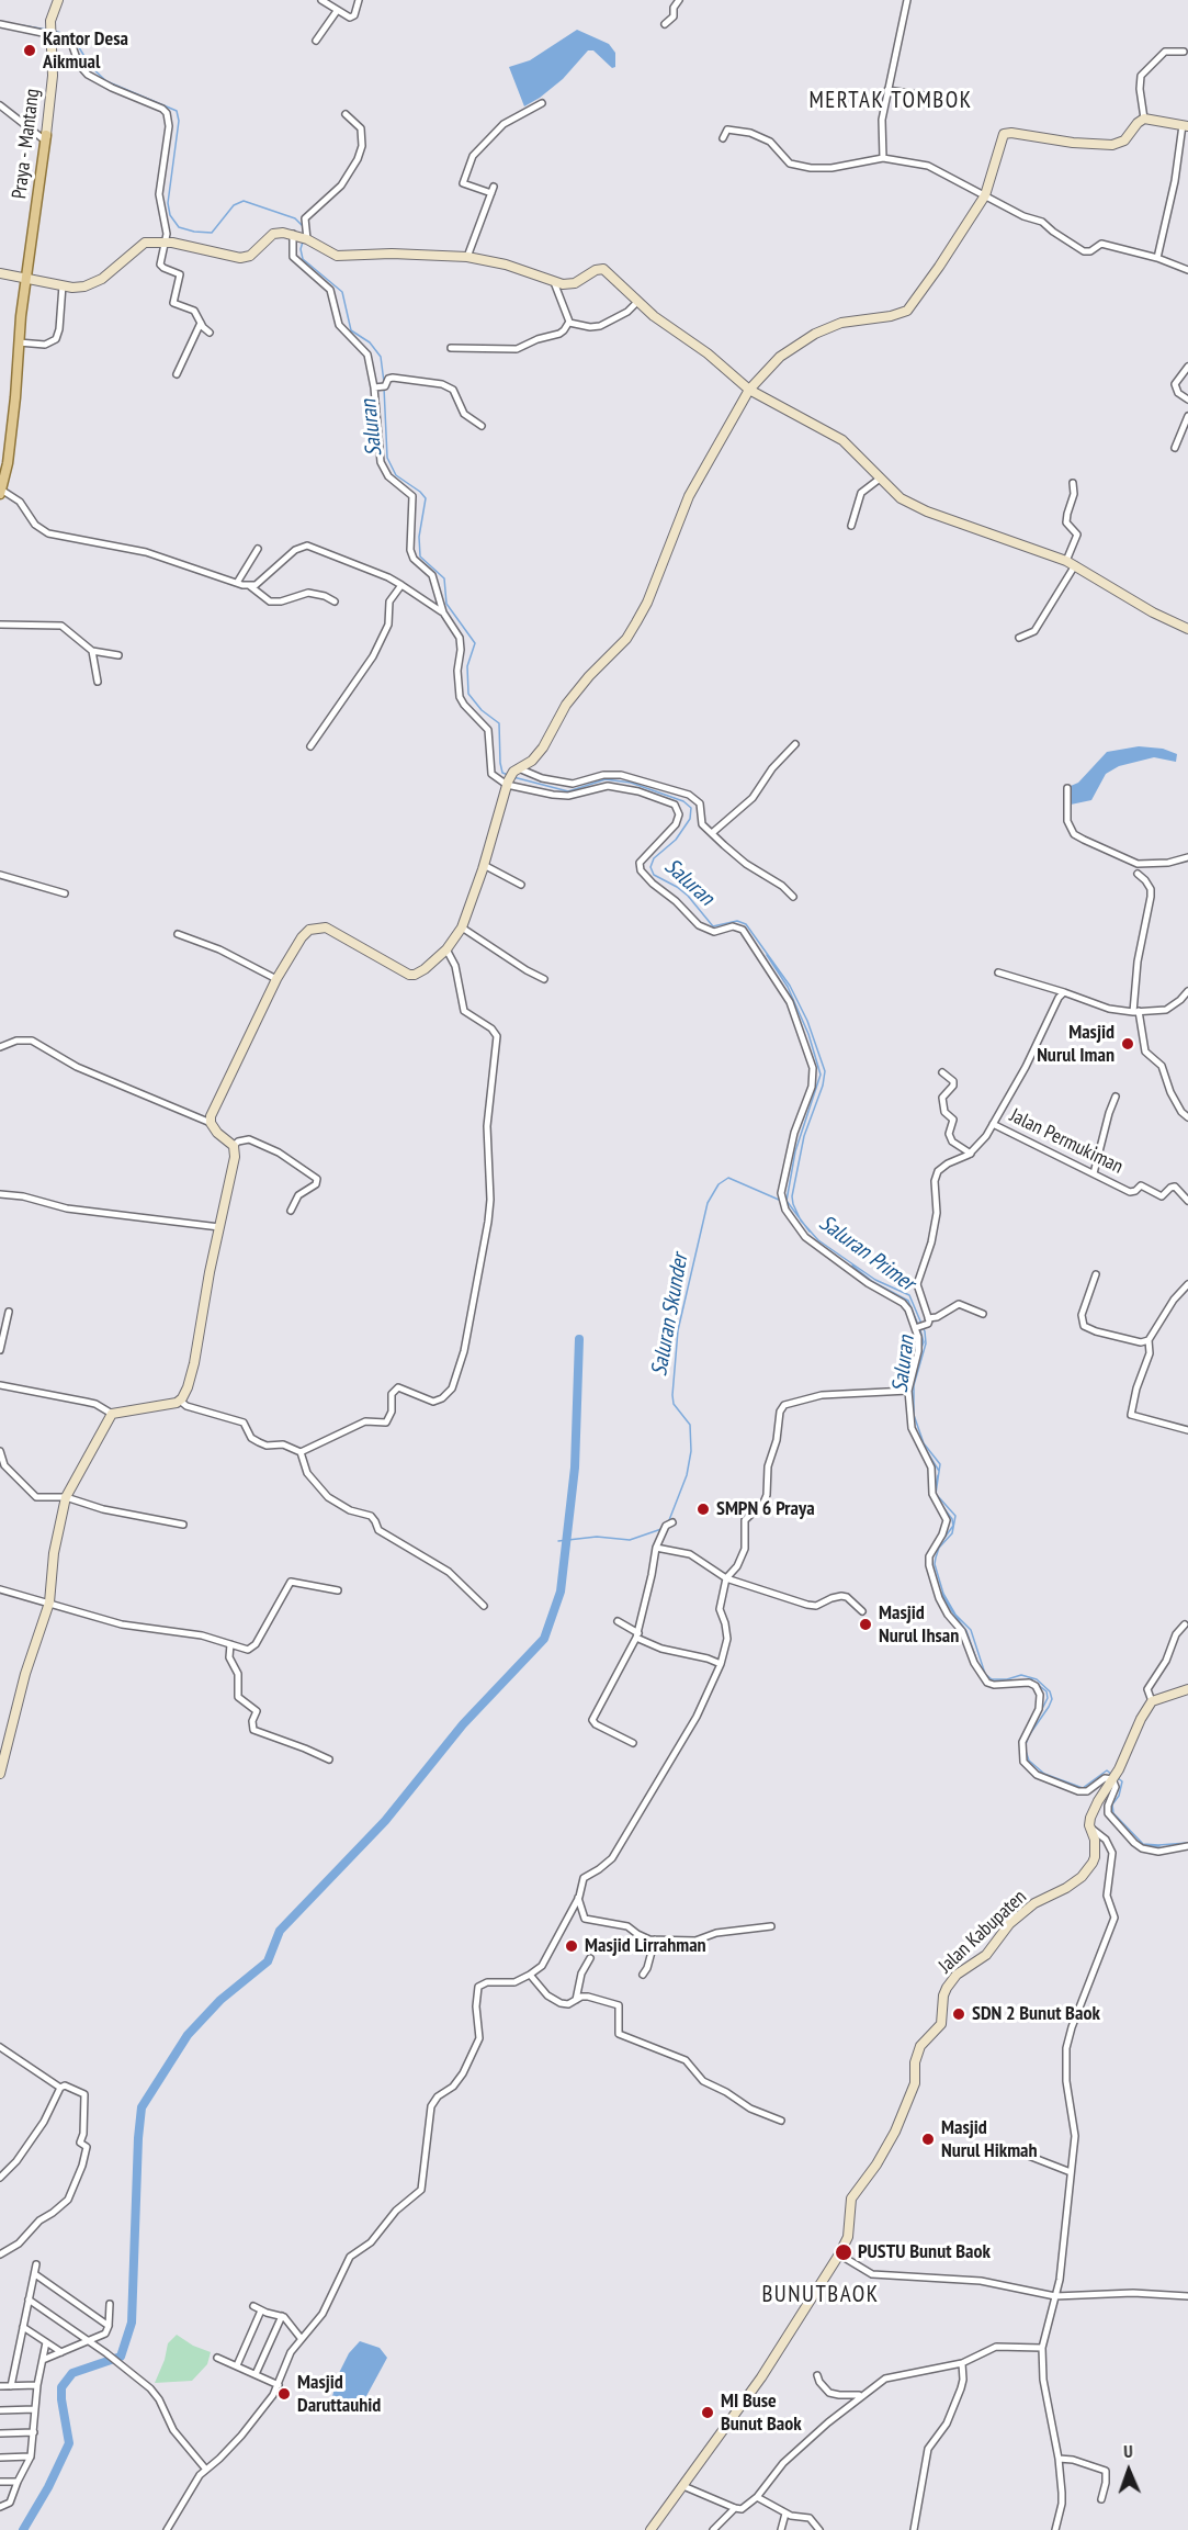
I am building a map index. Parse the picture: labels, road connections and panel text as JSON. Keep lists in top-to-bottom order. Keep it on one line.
{"streets":{"main road":["Praya - Mantang"],"street":["Jalan Permukiman","Jalan Kabupaten"]},"districts":["MERTAK TOMBOK","BUNUTBAOK"],"water":["Saluran","Saluran Primer","Saluran Skunder"],"places":["Kantor Desa Aikmual","Masjid Nurul Iman","SMPN 6 Praya","Masjid Nurul Ihsan","Masjid Lirrahman","SDN 2 Bunut Baok","Masjid Nurul Hikmah","PUSTU Bunut Baok","Masjid Daruttauhid","MI Buse Bunut Baok"],"north":"top"}
